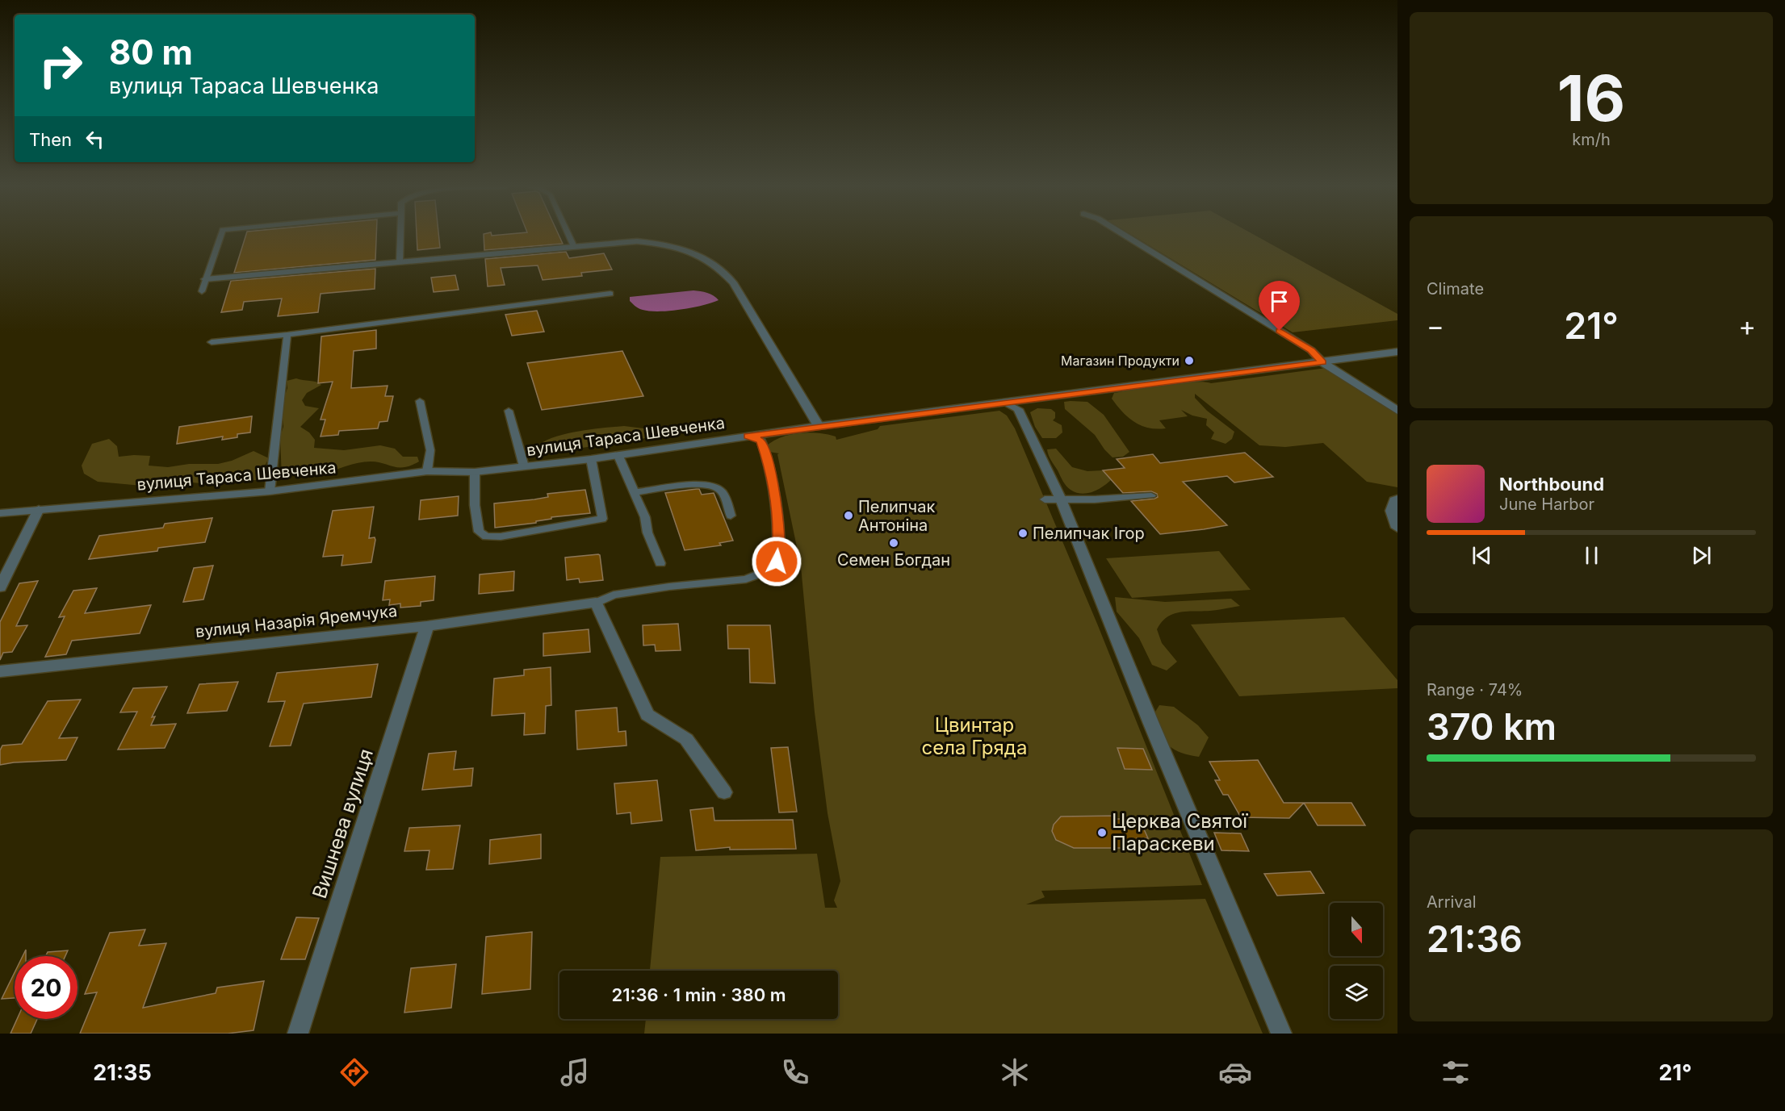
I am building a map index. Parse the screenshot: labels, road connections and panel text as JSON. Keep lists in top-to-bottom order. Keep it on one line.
{"streets":{"street":["вулиця Тараса Шевченка","вулиця Назарія Яремчука","Вишнева вулиця"]},"crossings":[["вулиця Тараса Шевченка","вулиця Назарія Яремчука"],["вулиця Назарія Яремчука","Вишнева вулиця"]],"parks":["Цвинтар села Гряда"],"places":["Магазин Продукти","Пелипчак Антоніна","Пелипчак Ігор","Семен Богдан","Церква Святої Параскеви"],"north":"bottom","page":{"tile":[["16","km/h"],"Climate",["Range · 74%","370 km"],["Arrival","21:36"]],"turn":["80 m","вулиця Тараса Шевченка"],"then":"Then","heat":["−","21°","+"],"song":["Northbound","June Harbor"],"limit":"20","trip":"21:36 · 1 min · 380 m","tabs":["21:35","21°"]}}
